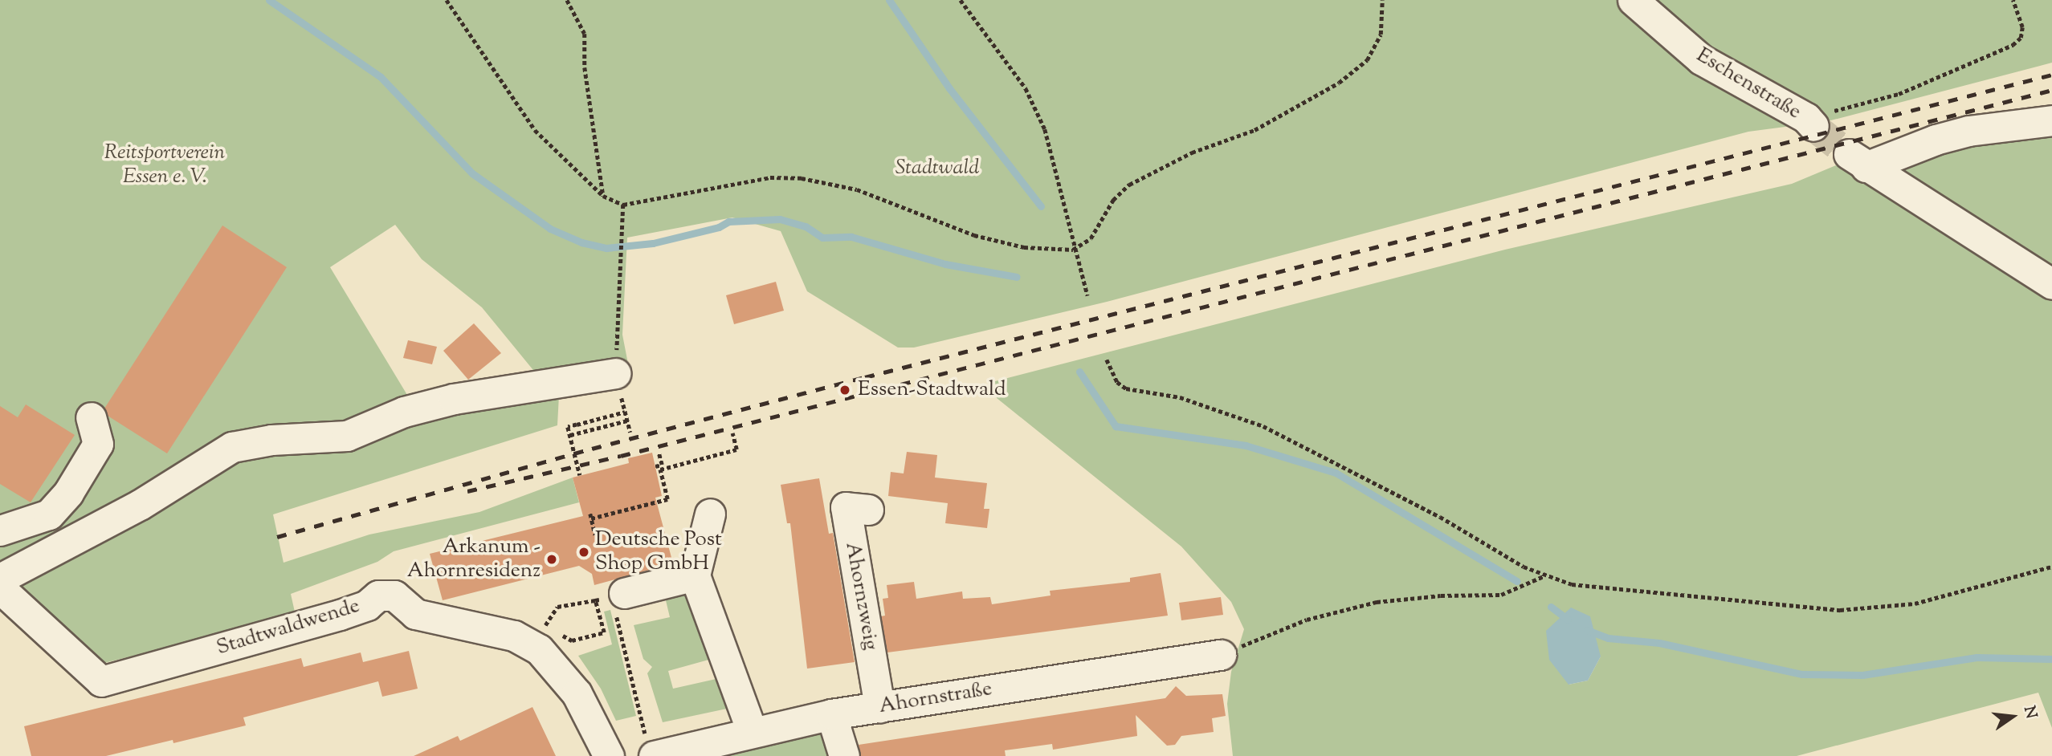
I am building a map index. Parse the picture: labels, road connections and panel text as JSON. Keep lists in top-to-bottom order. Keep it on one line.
{"streets":{"street":["Eschenstraße","Ahornzweig","Stadtwaldwende","Ahornstraße"]},"crossings":[["Ahornzweig","Ahornstraße"]],"parks":["Reitsportverein Essen e. V.","Stadtwald"],"places":["Essen-Stadtwald","Deutsche Post Shop GmbH","Arkanum - Ahornresidenz"],"north":"right"}
